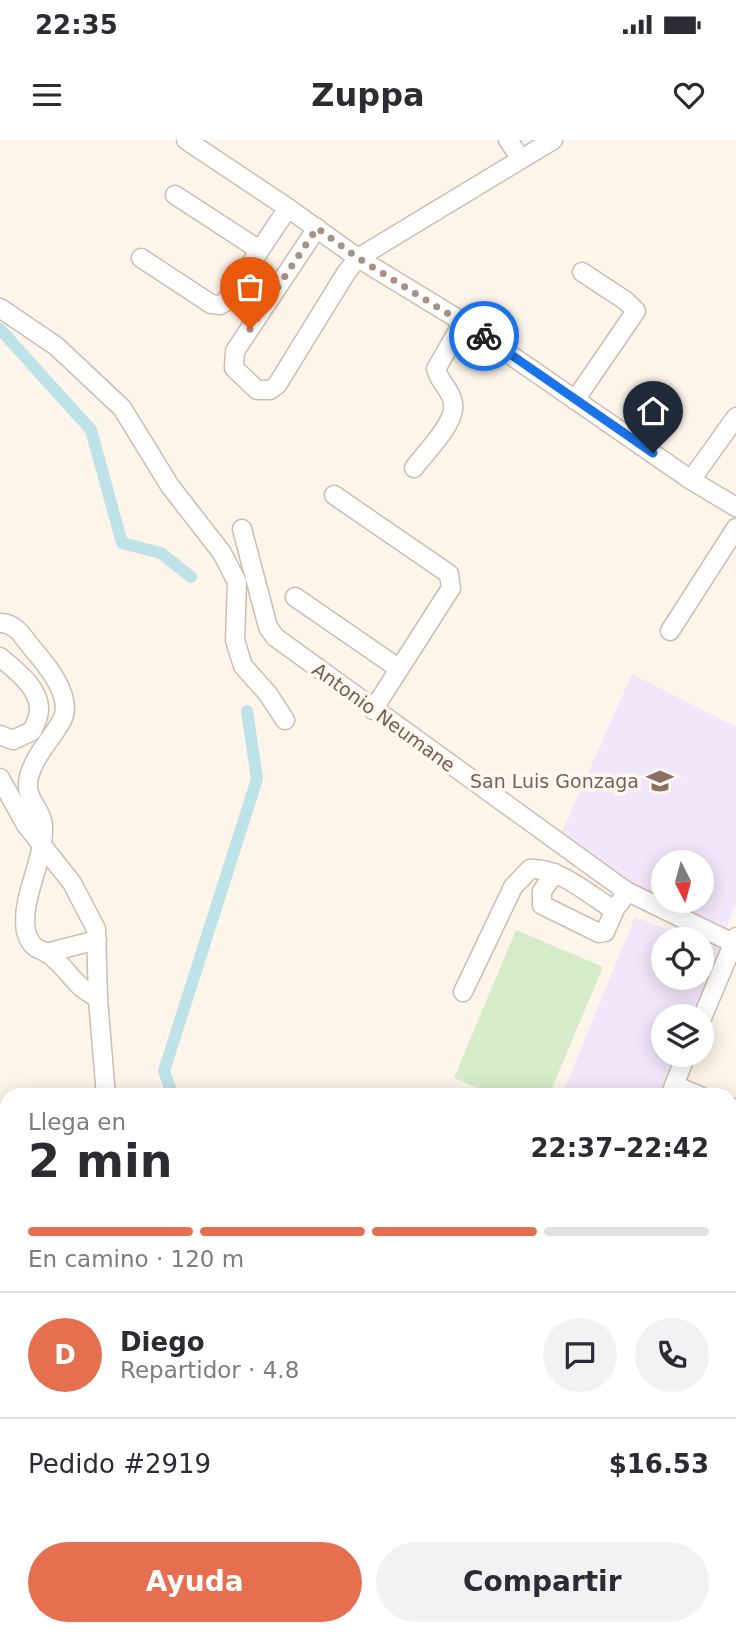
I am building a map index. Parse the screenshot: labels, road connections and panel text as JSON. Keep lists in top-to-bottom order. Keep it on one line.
{"streets":{"street":["Antonio Neumane"]},"places":{"school or university":["San Luis Gonzaga"]},"north":"bottom","page":{"status":"22:35","header":"Zuppa","heading":["2 min","Llega en","22:37–22:42"],"panel":["Diego","Repartidor · 4.8","Pedido #2919","$16.53"],"bar":"En camino · 120 m","round":"D","buttons":["Ayuda","Compartir"]}}
